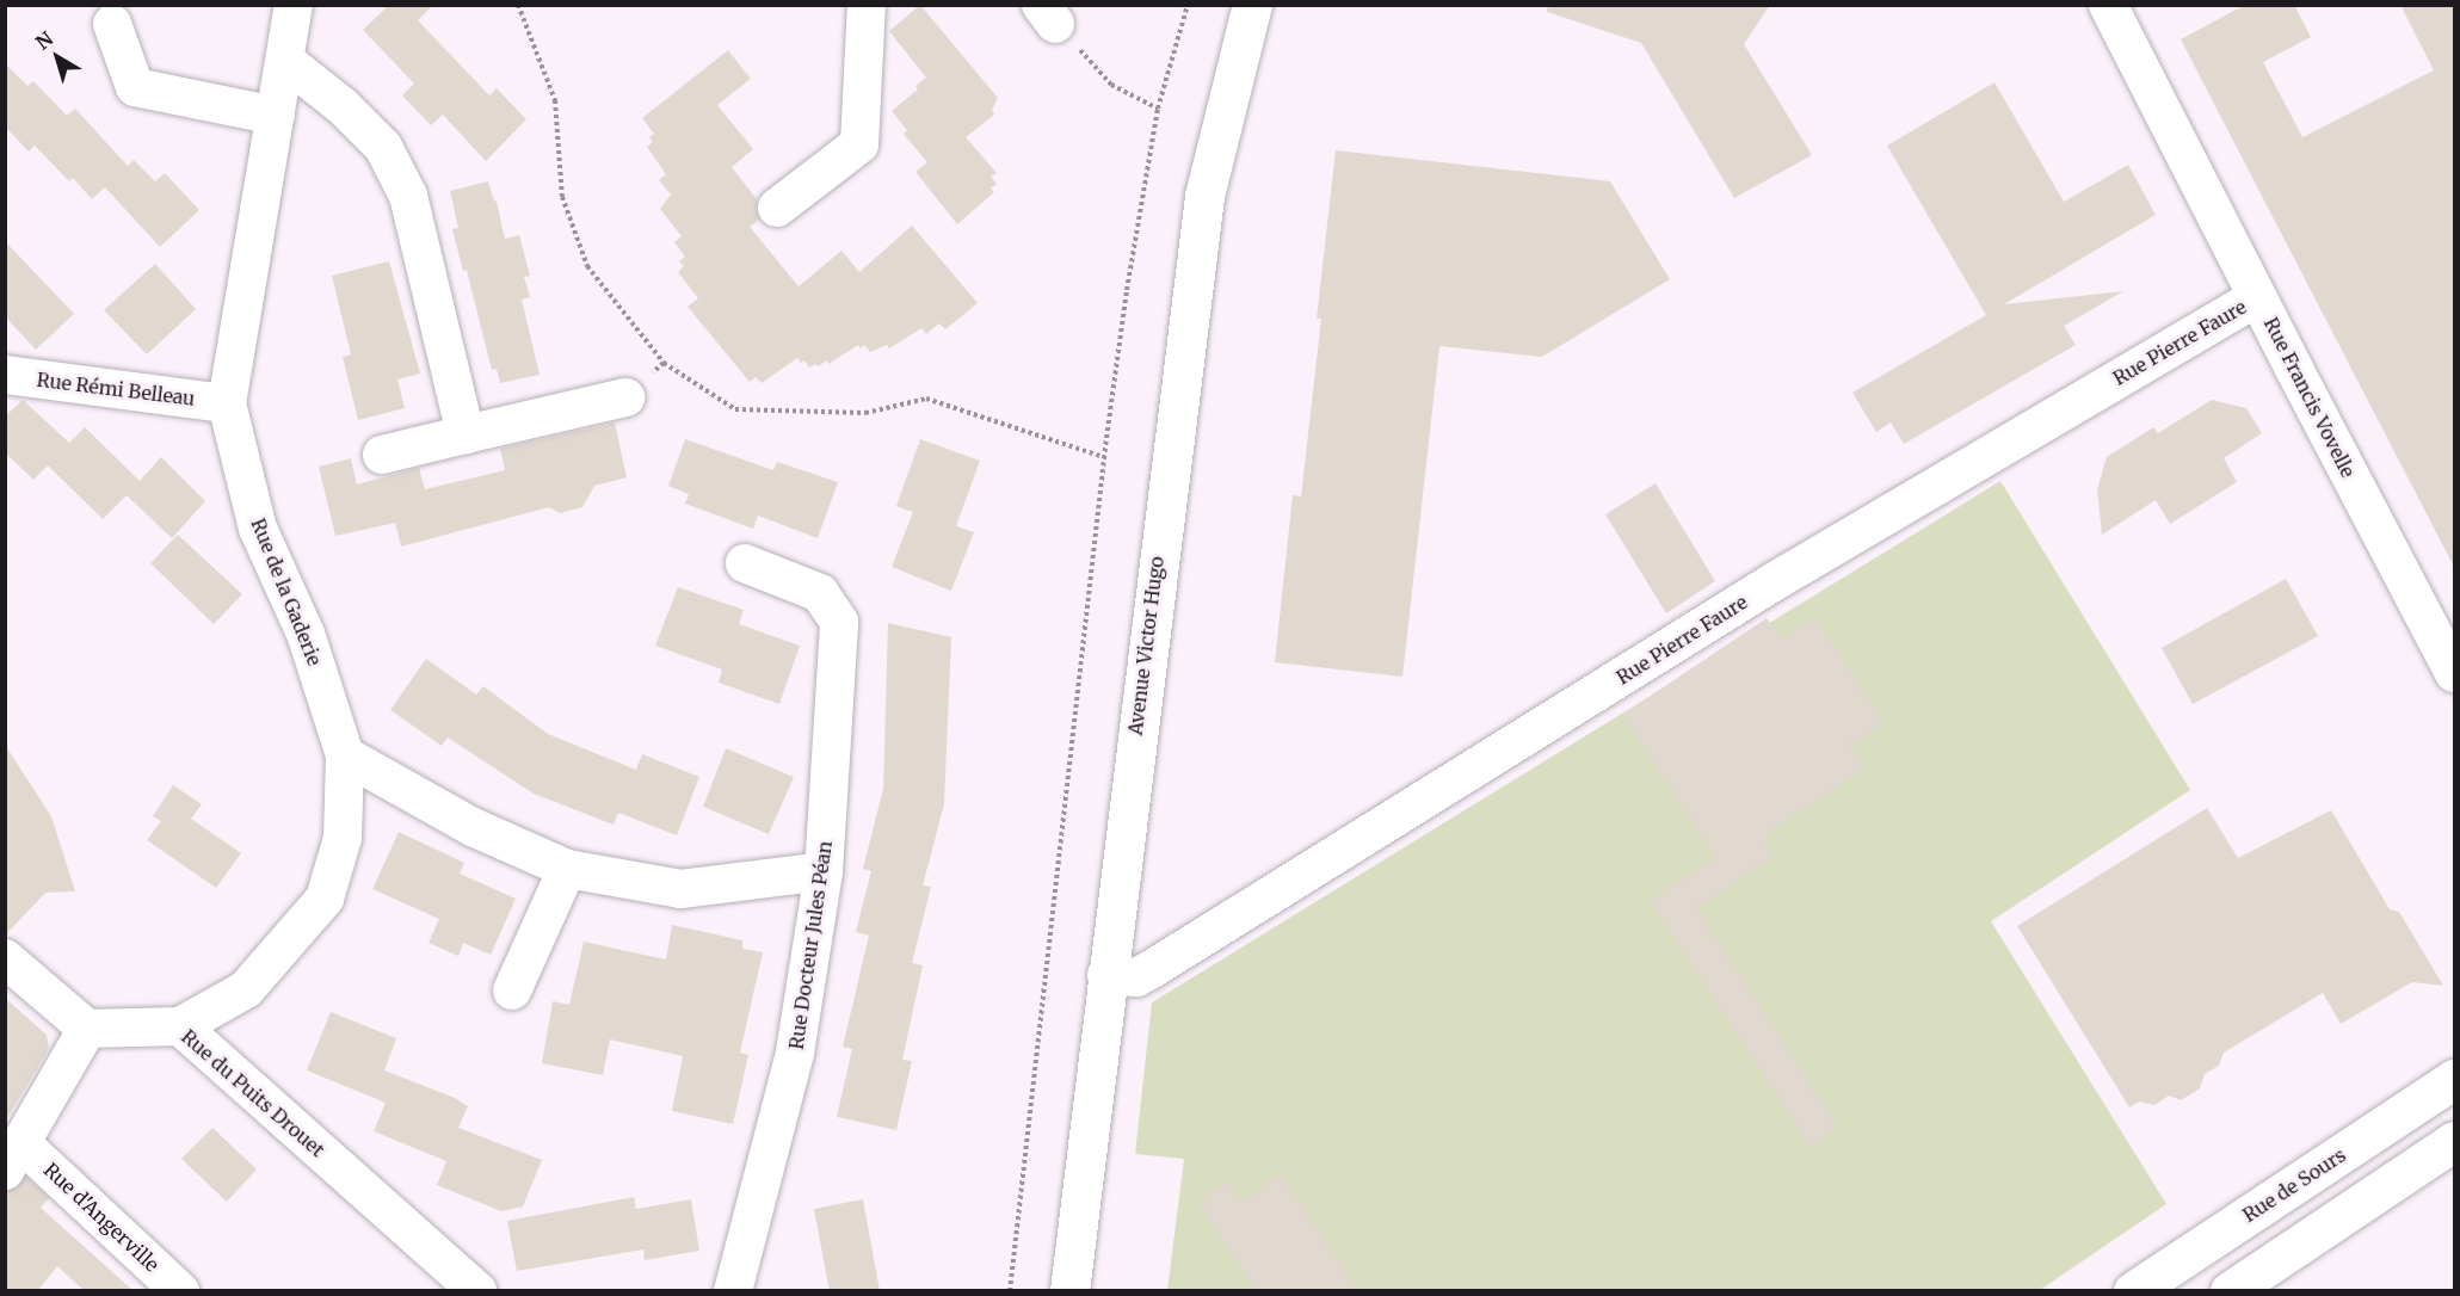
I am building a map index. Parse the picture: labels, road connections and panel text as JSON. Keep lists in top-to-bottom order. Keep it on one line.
{"streets":{"main road":["Avenue Victor Hugo","Rue de Sours"],"street":["Rue Pierre Faure","Rue Rémi Belleau","Rue Francis Vovelle","Rue de la Gaderie","Rue Docteur Jules Péan","Rue du Puits Drouet","Rue d'Angerville"]},"crossings":[["Rue Pierre Faure","Rue Francis Vovelle"],["Rue Pierre Faure","Avenue Victor Hugo"],["Rue Rémi Belleau","Rue de la Gaderie"],["Rue de la Gaderie","Rue du Puits Drouet"]],"north":"top left"}
